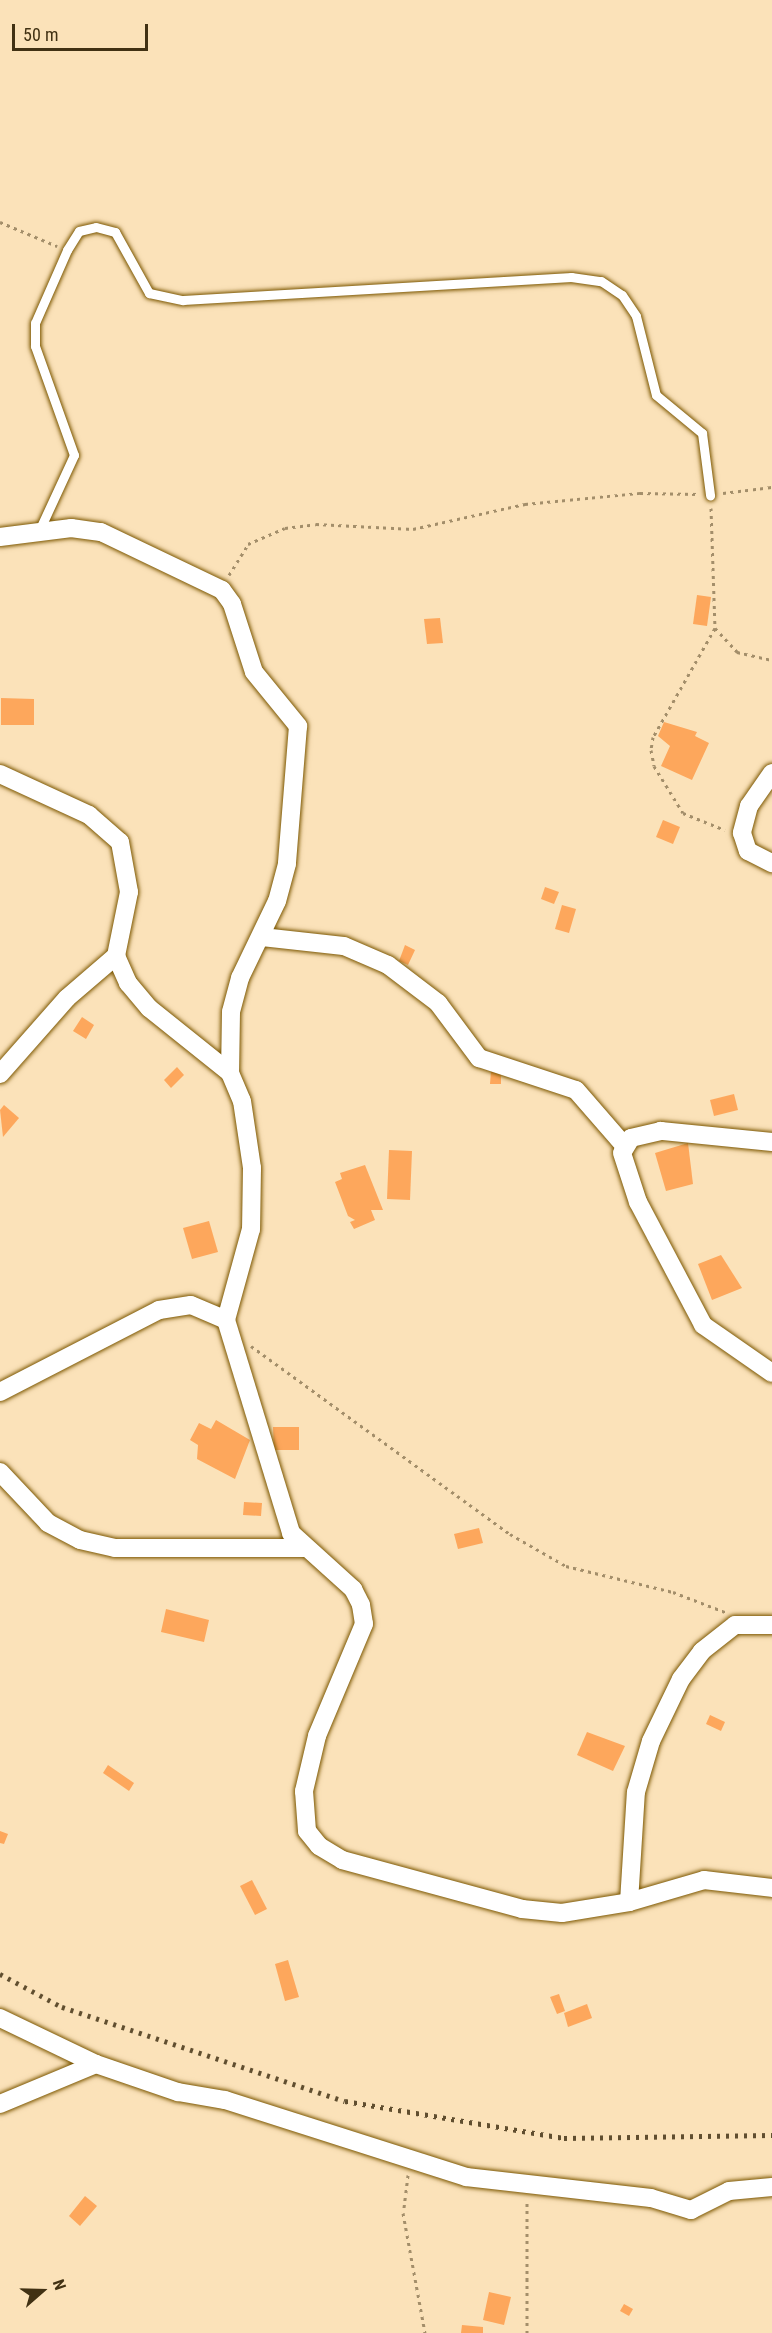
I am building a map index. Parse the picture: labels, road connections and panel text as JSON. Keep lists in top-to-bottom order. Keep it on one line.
{"scale_bar":"50 m","north":"right"}
